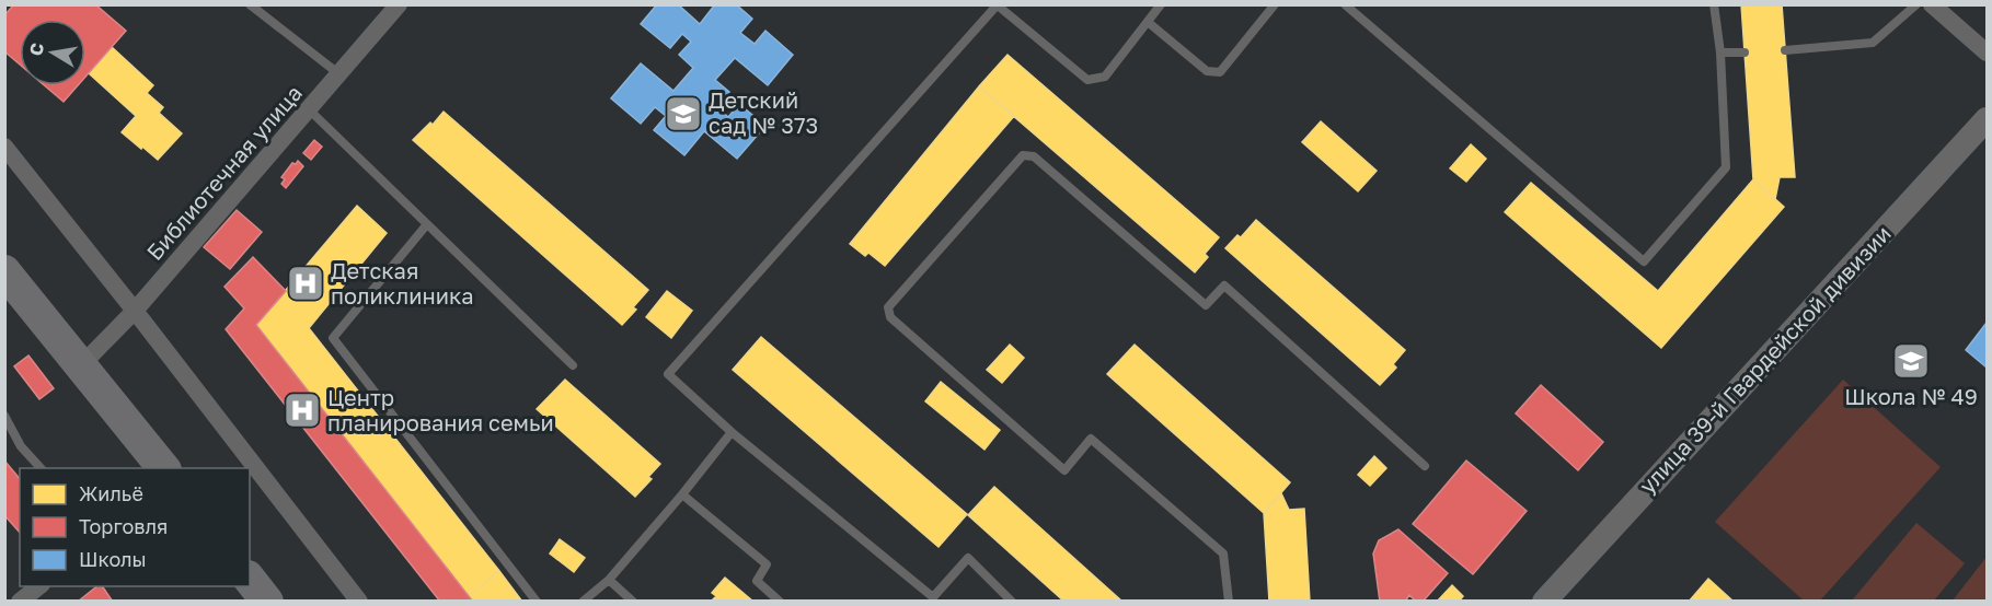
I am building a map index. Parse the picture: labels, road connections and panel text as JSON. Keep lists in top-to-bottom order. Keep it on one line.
{"streets":{"main road":["улица 39-й Гвардейской дивизии"],"street":["Библиотечная улица"]},"places":{"school or university":["Детский сад № 373","Школа № 49"],"hospital":["Детская поликлиника","Центр планирования семьи"]},"legend":["Жильё","Торговля","Школы"],"north":"left"}
